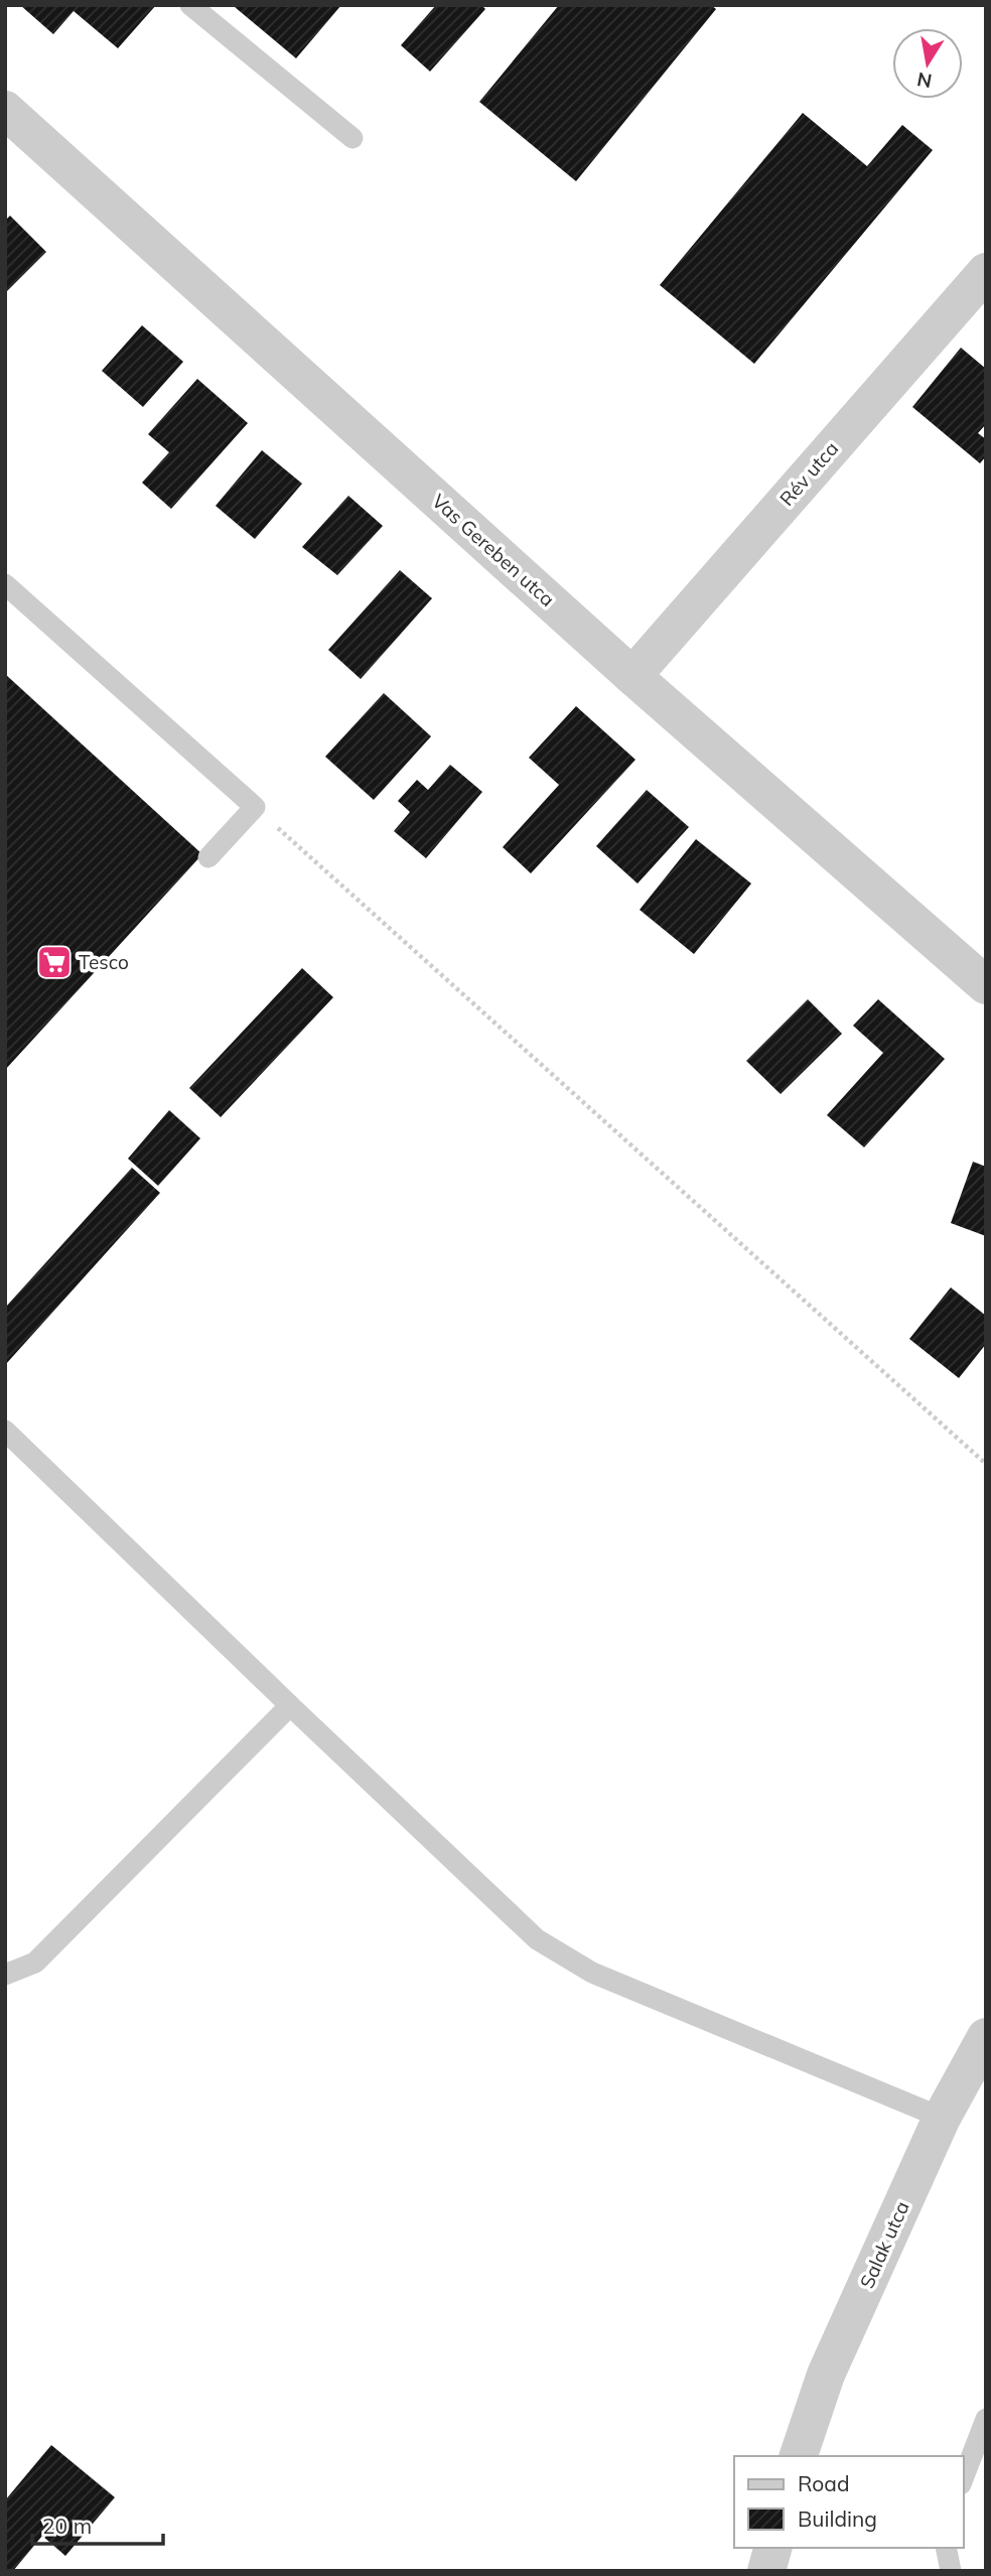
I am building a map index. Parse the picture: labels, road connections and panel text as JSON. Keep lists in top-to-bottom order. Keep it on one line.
{"streets":{"street":["Rév utca","Vas Gereben utca","Salak utca"]},"crossings":[["Rév utca","Vas Gereben utca"]],"places":{"supermarket":["Tesco"]},"legend":["Road","Building"],"scale_bar":"20 m","north":"bottom"}
